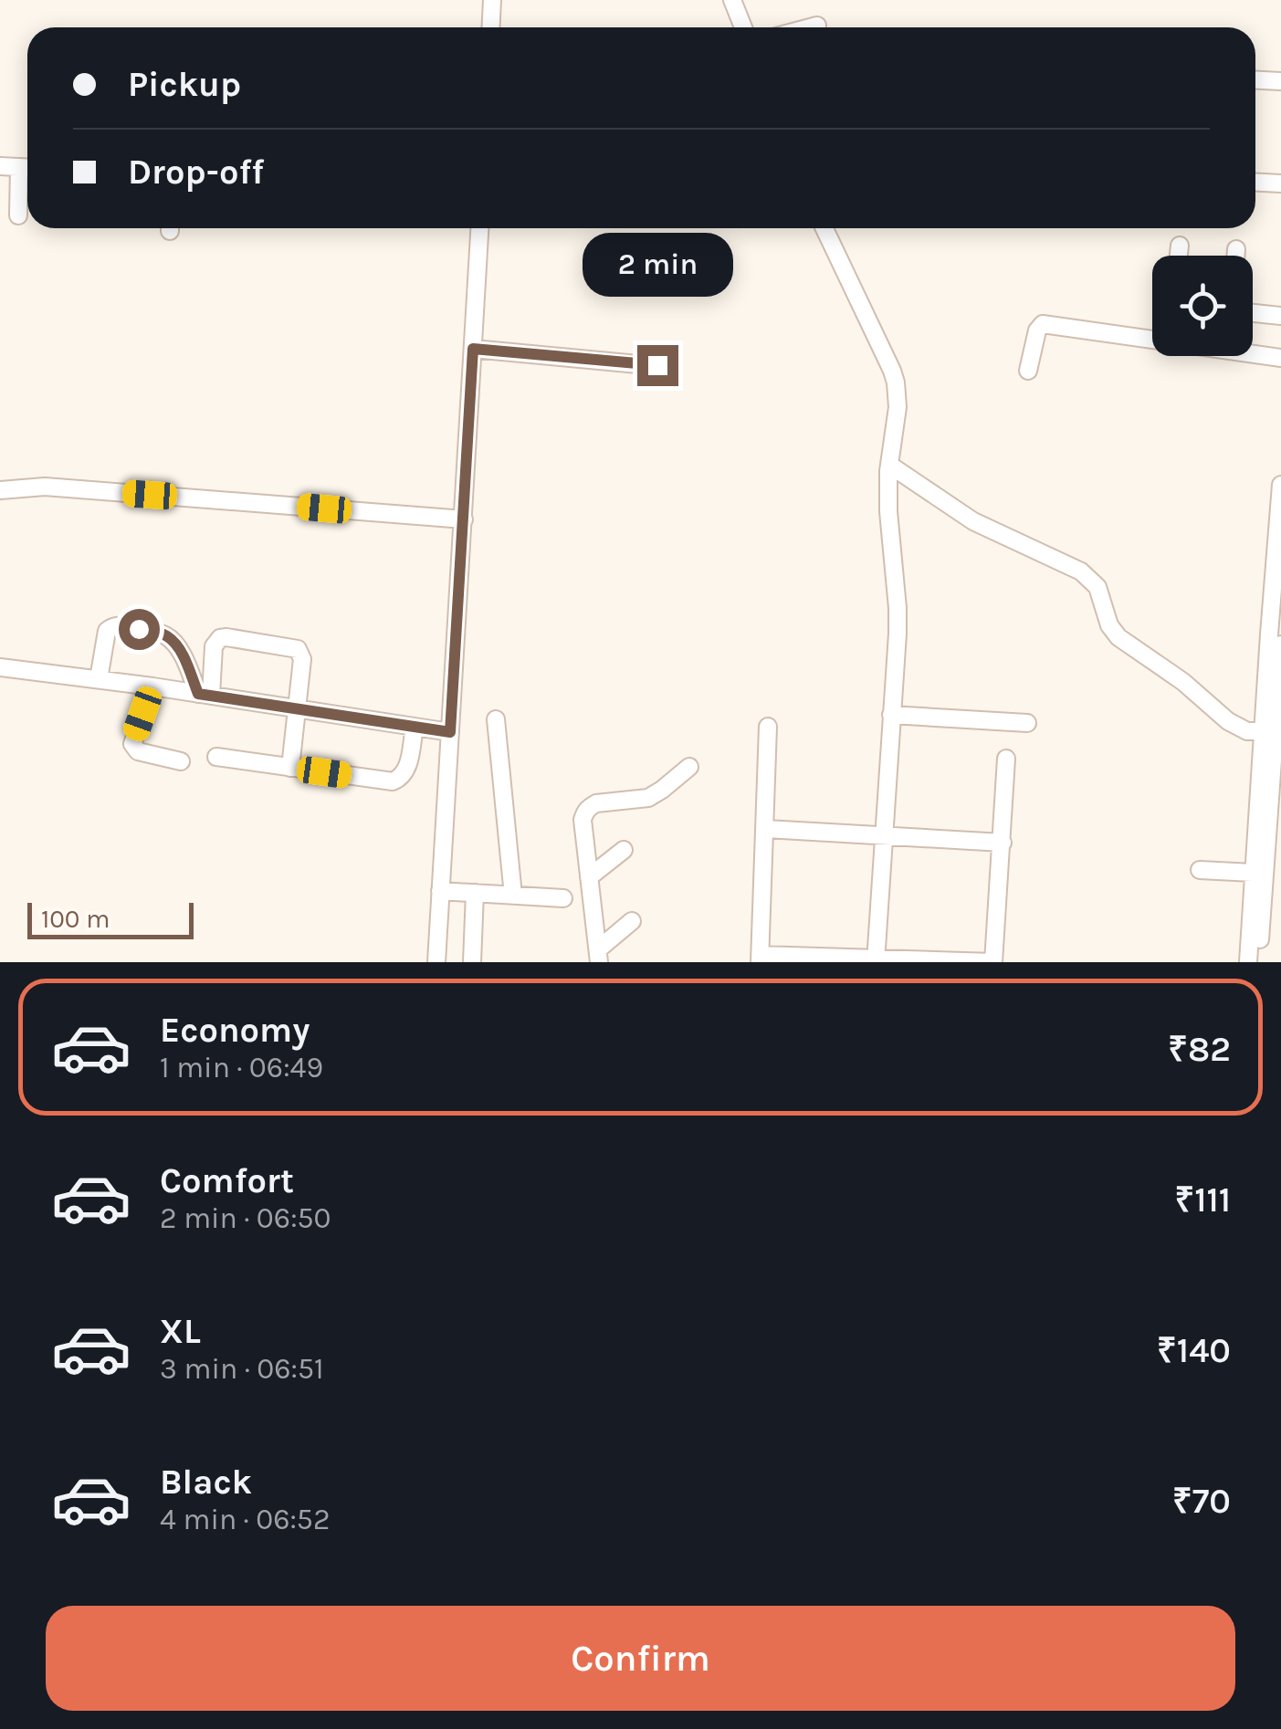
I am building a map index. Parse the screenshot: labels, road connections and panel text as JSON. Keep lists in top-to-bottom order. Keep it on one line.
{"scale_bar":"100 m","page":{"banner":["Pickup","Drop-off"],"bubble":"2 min","scale":"100 m","list":[{"name":"Economy","note":"1 min · 06:49","value":"₹82"},{"name":"Comfort","note":"2 min · 06:50","value":"₹111"},{"name":"XL","note":"3 min · 06:51","value":"₹140"},{"name":"Black","note":"4 min · 06:52","value":"₹70"}],"buttons":"Confirm"}}
